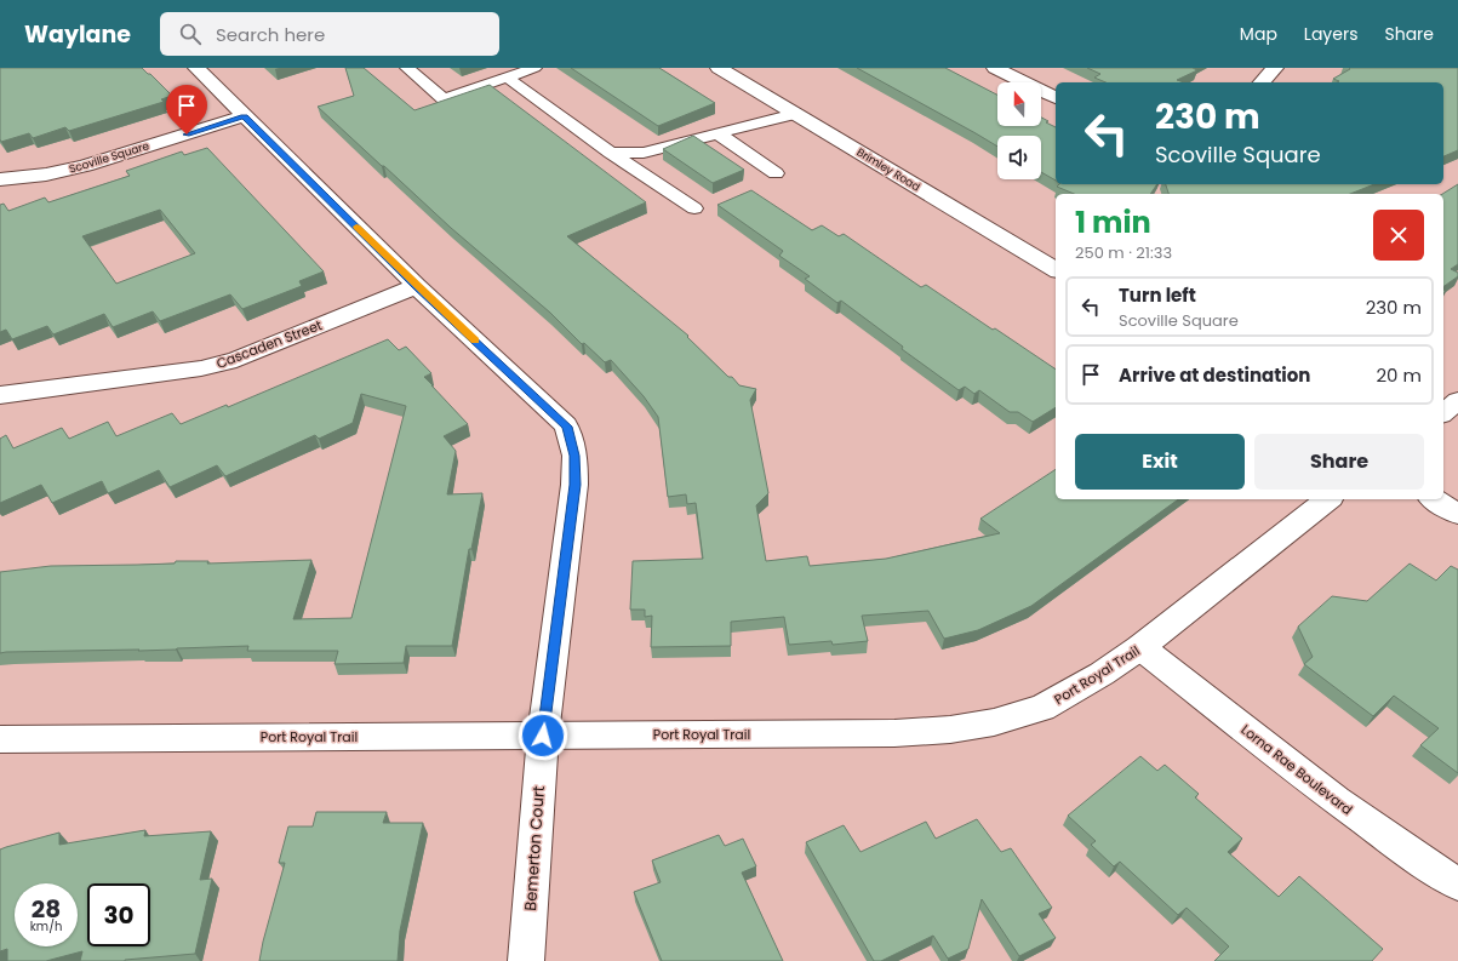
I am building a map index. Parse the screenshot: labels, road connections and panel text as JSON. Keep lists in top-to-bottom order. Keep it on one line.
{"streets":{"street":["Scoville Square","Brimley Road","Cascaden Street","Port Royal Trail","Lorna Rae Boulevard","Bemerton Court"]},"crossings":[["Port Royal Trail","Lorna Rae Boulevard"],["Port Royal Trail","Bemerton Court"]],"north":"top","page":{"header":"Waylane","search":"Search here","nav":["Map","Layers","Share"],"turn":["230 m","Scoville Square"],"heading":["1 min","250 m · 21:33"],"list":[{"name":"Turn left","note":"Scoville Square","value":"230 m"},{"name":"Arrive at destination","value":"20 m"}],"buttons":["Exit","Share"],"speed":"28 km/h","limit":"30"}}
